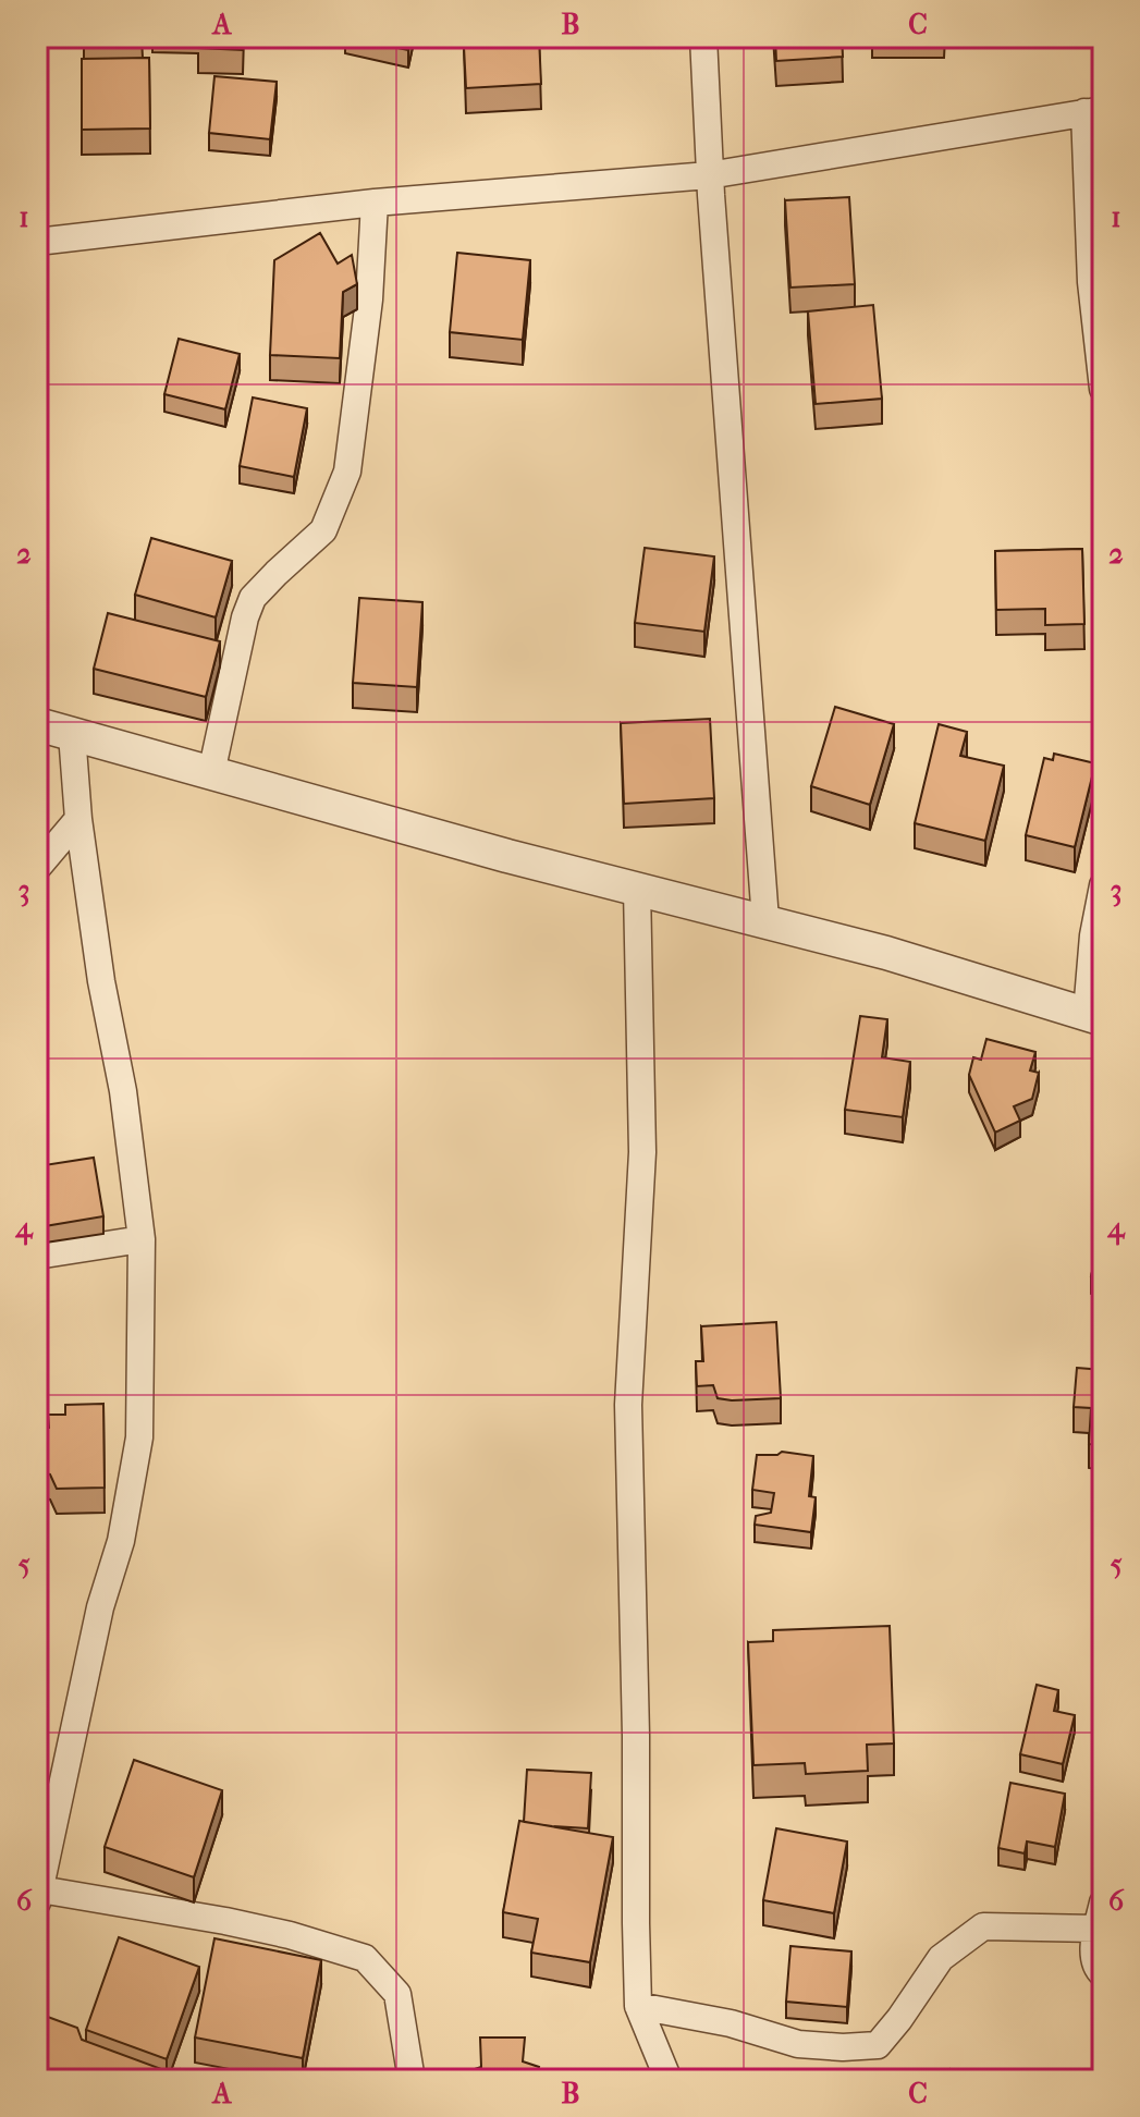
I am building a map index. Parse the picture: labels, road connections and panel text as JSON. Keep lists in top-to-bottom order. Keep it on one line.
{"grid":{"columns":["A","B","C"],"rows":["1","2","3","4","5","6"]}}
